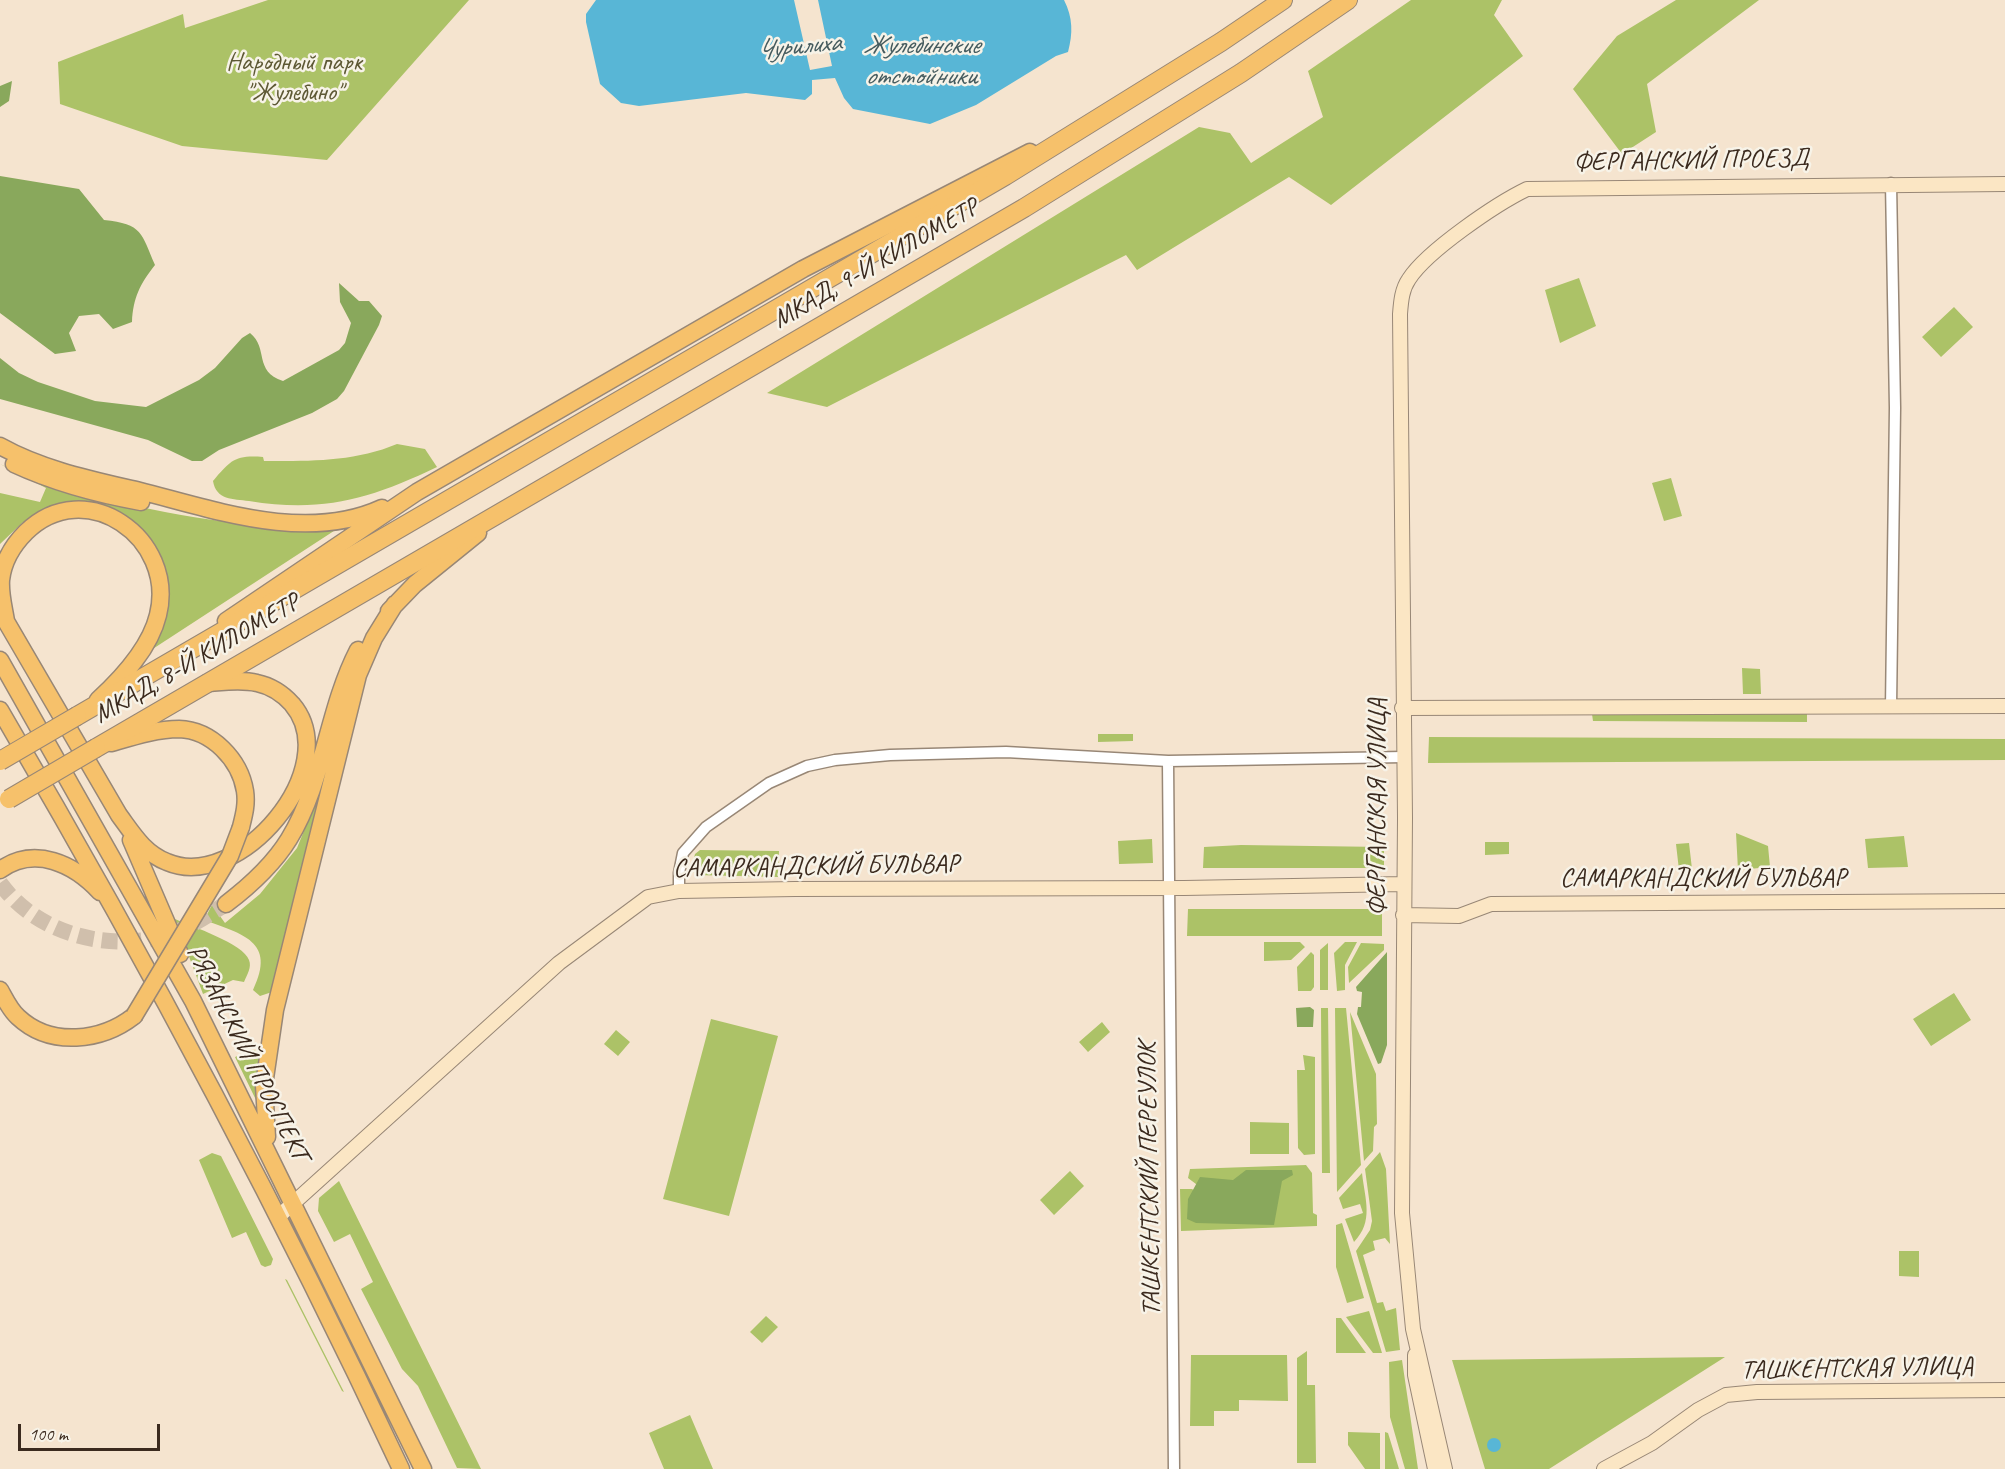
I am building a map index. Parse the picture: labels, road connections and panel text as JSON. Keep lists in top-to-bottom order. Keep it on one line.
{"streets":{"highway":["МКАД, 9-Й КИЛОМЕТР","МКАД, 8-Й КИЛОМЕТР"],"main road":["РЯЗАНСКИЙ ПРОСПЕКТ"],"street":["ФЕРГАНСКИЙ ПРОЕЗД","ФЕРГАНСКАЯ УЛИЦА","САМАРКАНДСКИЙ БУЛЬВАР","ТАШКЕНТСКИЙ ПЕРЕУЛОК","ТАШКЕНТСКАЯ УЛИЦА"]},"crossings":[["ФЕРГАНСКИЙ ПРОЕЗД","ФЕРГАНСКАЯ УЛИЦА"],["МКАД, 9-Й КИЛОМЕТР","МКАД, 8-Й КИЛОМЕТР"],["ФЕРГАНСКАЯ УЛИЦА","САМАРКАНДСКИЙ БУЛЬВАР"],["САМАРКАНДСКИЙ БУЛЬВАР","РЯЗАНСКИЙ ПРОСПЕКТ"],["САМАРКАНДСКИЙ БУЛЬВАР","ТАШКЕНТСКИЙ ПЕРЕУЛОК"]],"water":["Жулебинские отстойники","Чурилиха"],"parks":["Народный парк \"Жулебино\""],"scale_bar":"100 m"}
